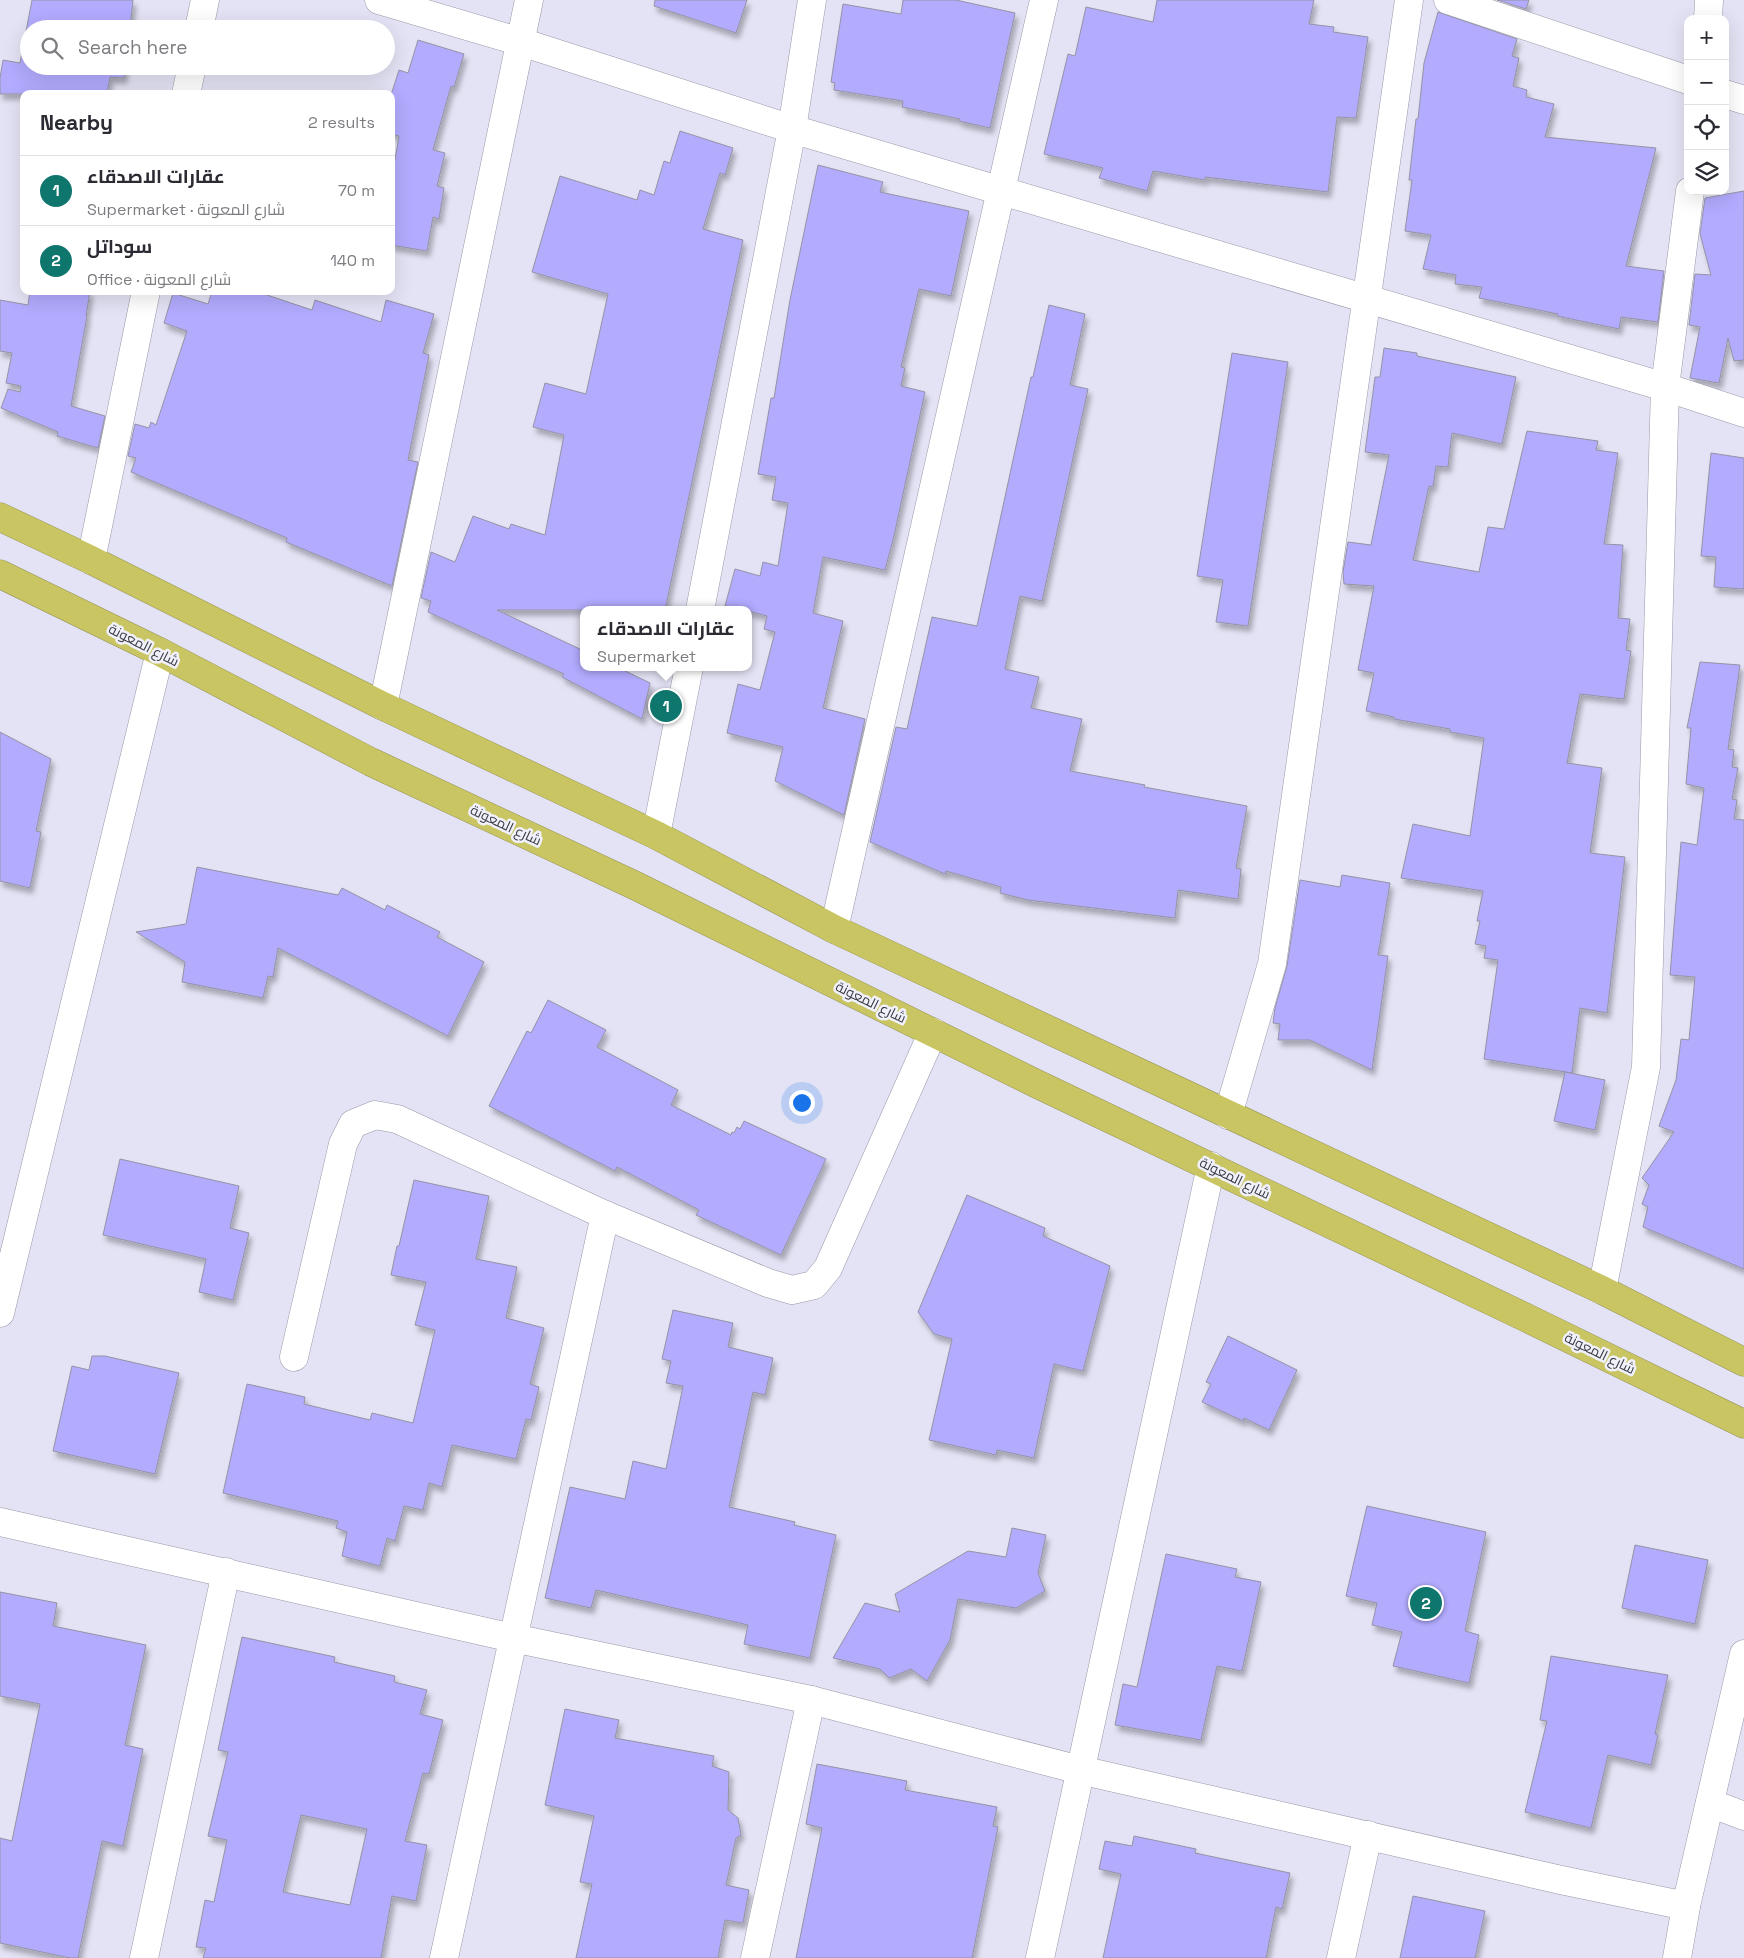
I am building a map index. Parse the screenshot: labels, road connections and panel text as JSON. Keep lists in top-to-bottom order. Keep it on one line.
{"streets":{"highway":["شارع المعونة"]},"page":{"map_buttons":["+","−"],"search":"Search here","heading":["Nearby","2 results"],"list":[{"mark":"1","name":"عقارات الاصدقاء","note":"Supermarket · شارع المعونة","value":"70 m"},{"mark":"2","name":"سوداتل","note":"Office · شارع المعونة","value":"140 m"}],"popup":["عقارات الاصدقاء","Supermarket"],"pins":["1","2"]}}
